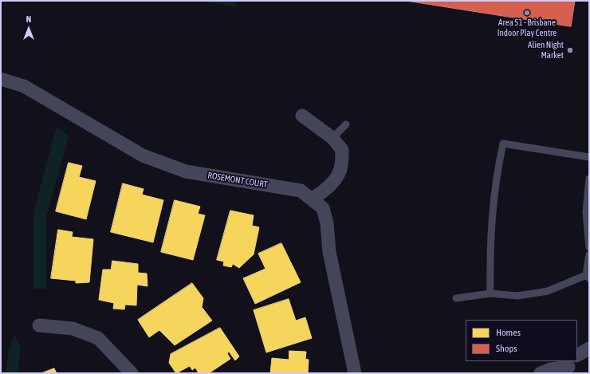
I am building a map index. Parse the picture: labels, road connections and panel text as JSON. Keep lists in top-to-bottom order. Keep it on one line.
{"streets":{"street":["ROSEMONT COURT"]},"places":["Area 51 - Brisbane Indoor Play Centre","Alien Night Market"],"legend":["Homes","Shops"],"north":"top"}
